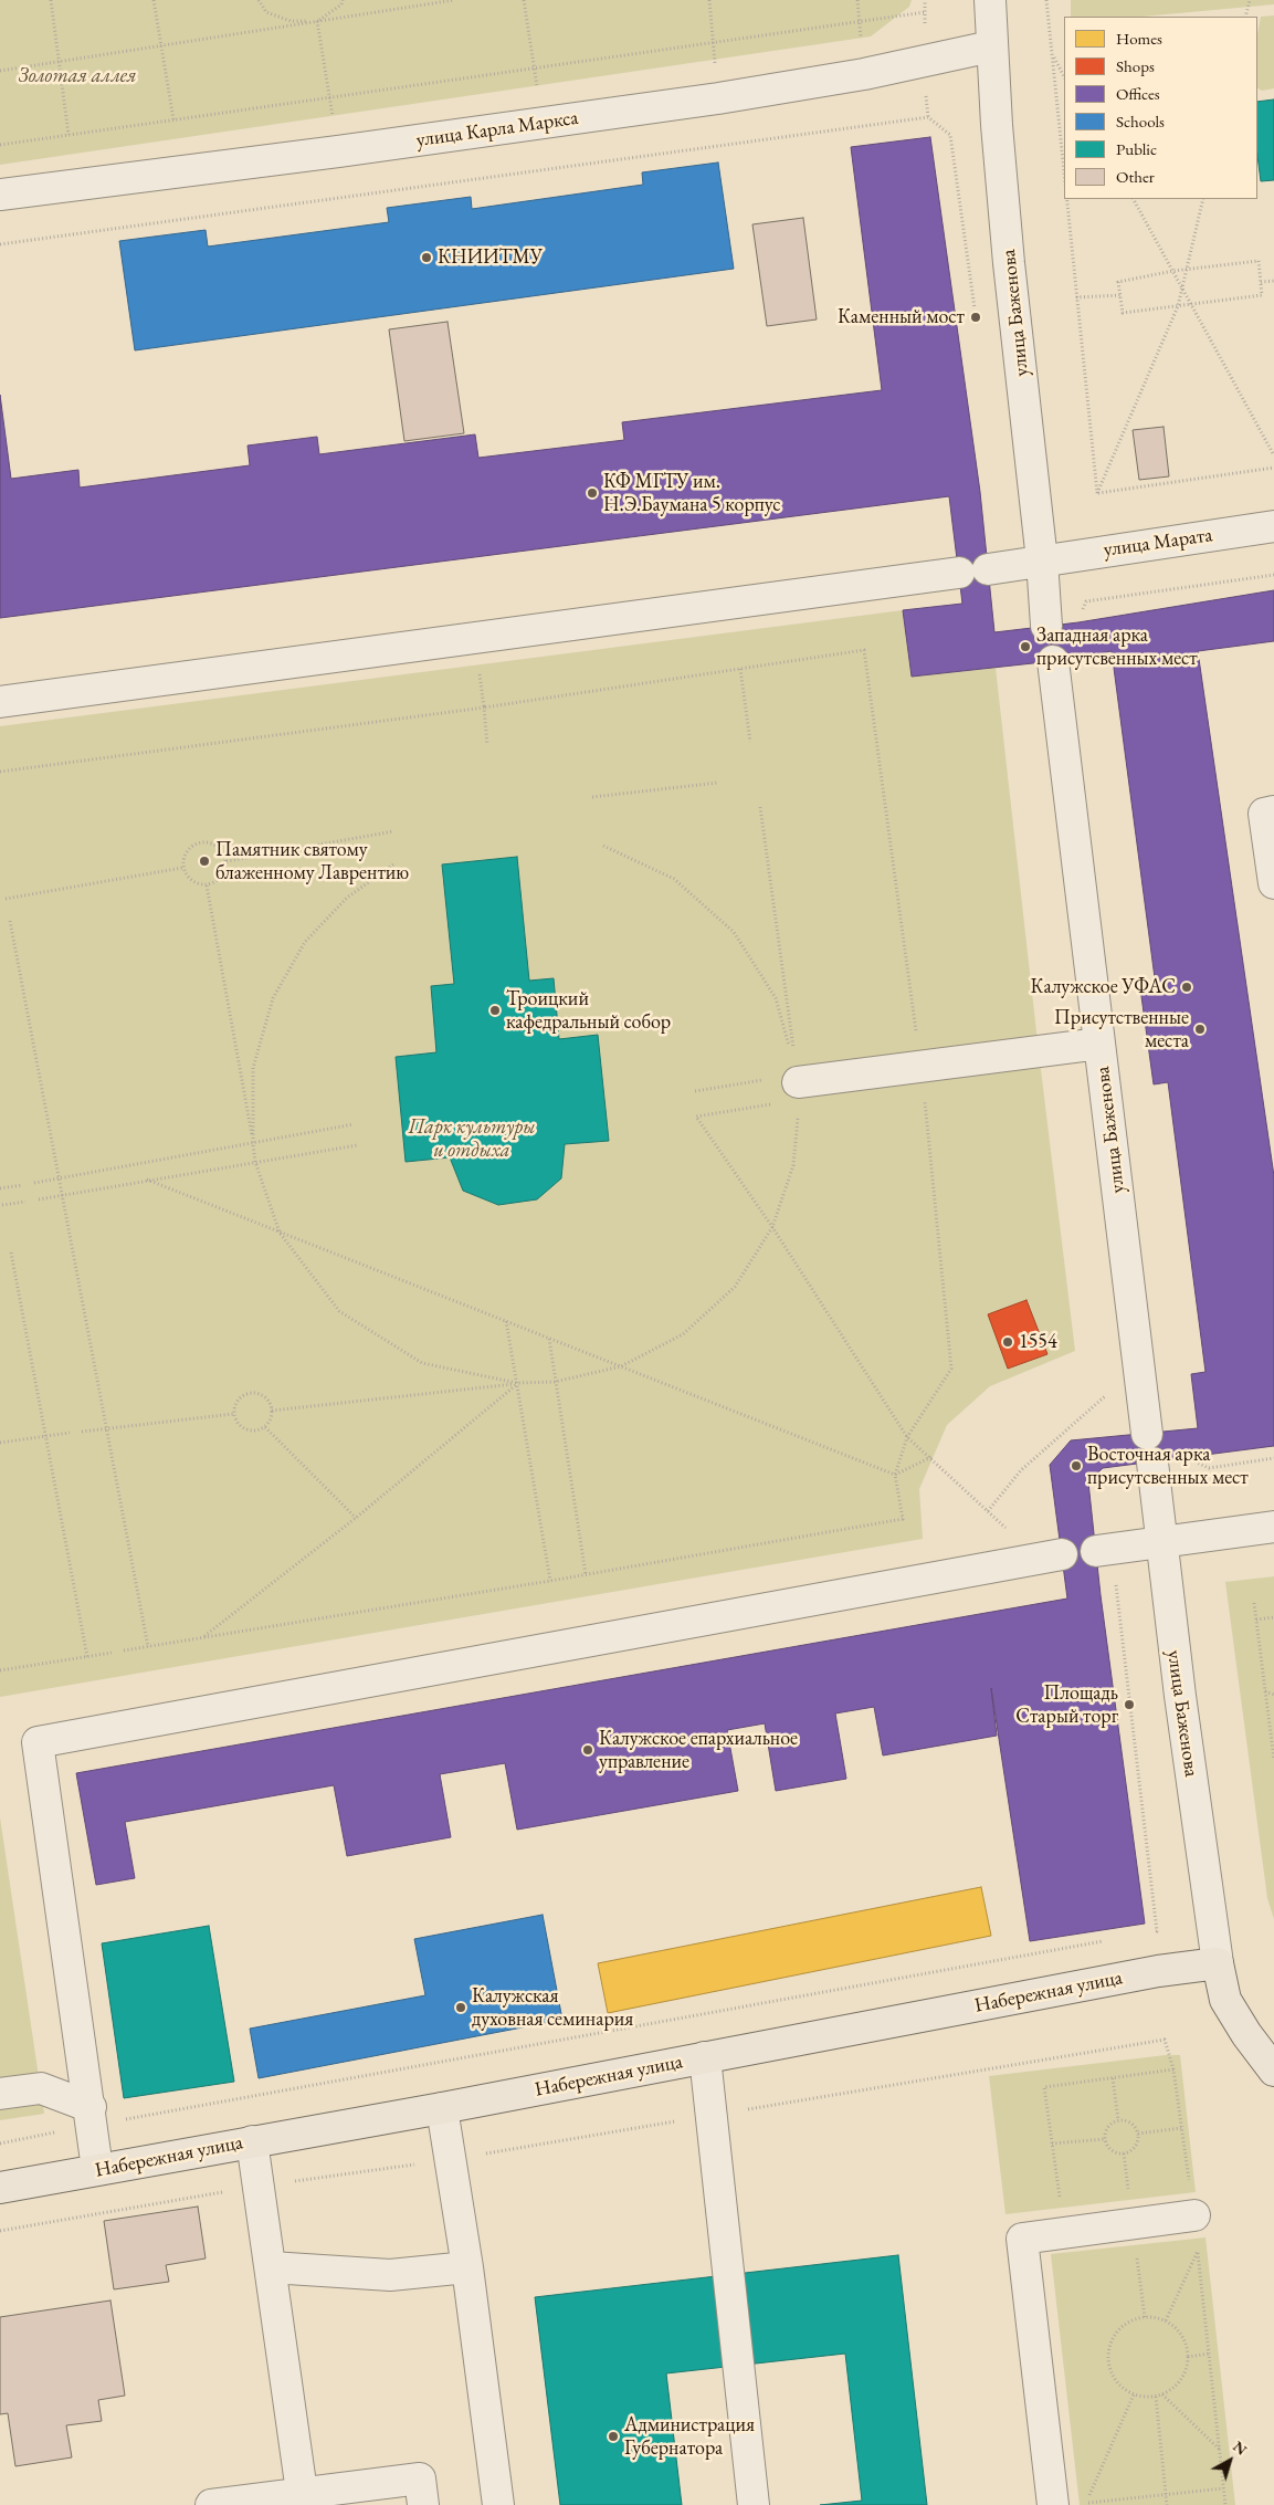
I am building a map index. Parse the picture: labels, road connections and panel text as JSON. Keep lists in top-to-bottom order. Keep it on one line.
{"streets":{"main road":["Набережная улица"],"street":["улица Карла Маркса","улица Баженова","улица Марата"]},"crossings":[["улица Карла Маркса","улица Баженова"],["улица Баженова","улица Марата"],["улица Баженова","Набережная улица"]],"parks":["Золотая аллея","Парк культуры и отдыха"],"places":["КНИИТМУ","Каменный мост","КФ МГТУ им. Н.Э.Баумана 5 корпус","Западная арка присутсвенных мест","Памятник святому блаженному Лаврентию","Калужское УФАС","Троицкий кафедральный собор","Присутственные места","1554","Восточная арка присутсвенных мест","Площадь Старый торг","Калужское епархиальное управление","Калужская духовная семинария","Администрация Губернатора"],"legend":["Homes","Shops","Offices","Schools","Public","Other"],"north":"top right"}
